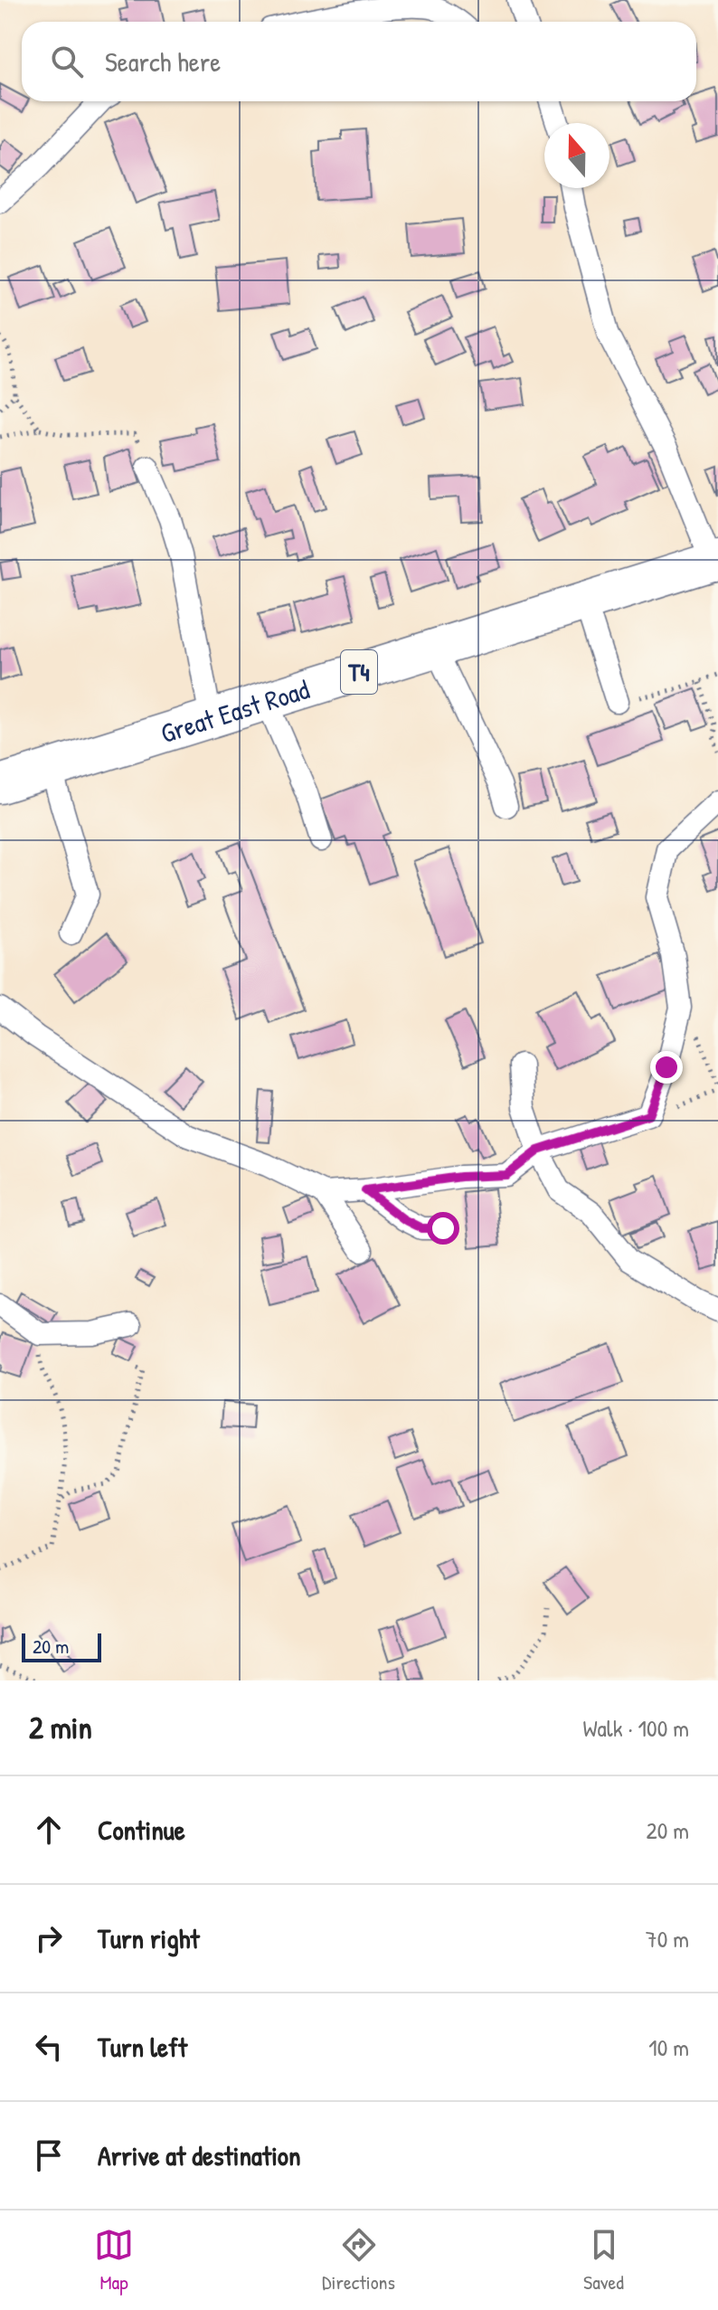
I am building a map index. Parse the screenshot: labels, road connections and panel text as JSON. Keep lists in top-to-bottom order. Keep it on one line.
{"streets":{"highway":["T4","Great East Road"]},"scale_bar":"20 m","north":"top","page":{"search":"Search here","scale":"20 m","heading":["2 min","Walk · 100 m"],"list":[["Continue","20 m"],["Turn right","70 m"],["Turn left","10 m"],"Arrive at destination"],"nav":["Map","Directions","Saved"]}}
